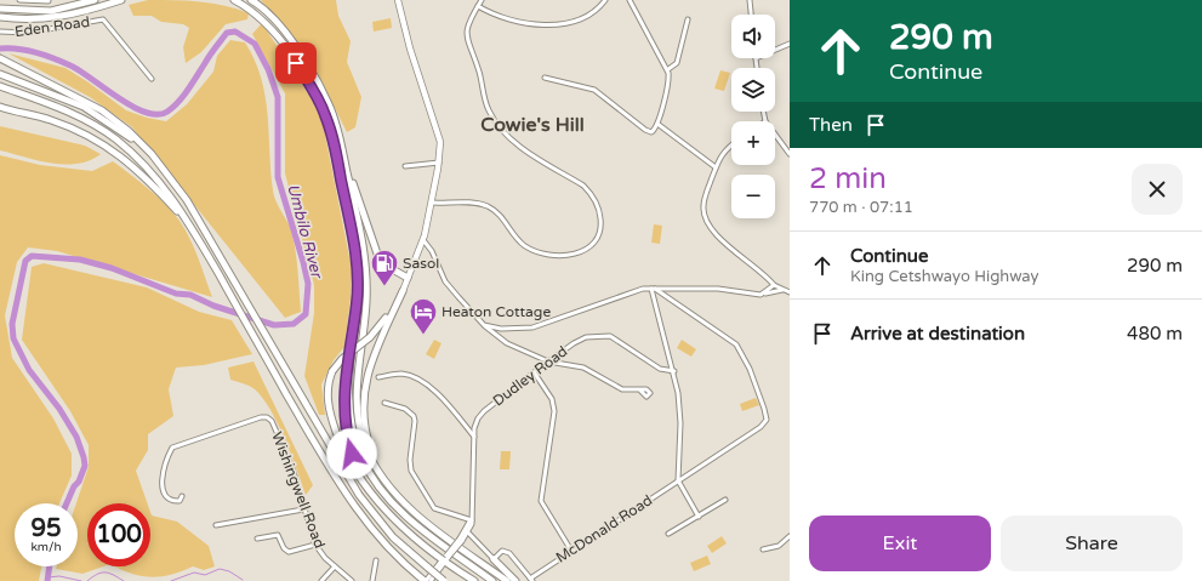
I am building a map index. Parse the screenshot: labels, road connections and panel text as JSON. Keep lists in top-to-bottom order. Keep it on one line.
{"streets":{"street":["Eden Road","Dudley Road","Wishingwell Road","McDonald Road"]},"districts":["Cowie's Hill"],"water":["Umbilo River"],"places":{"fuel station":["Sasol"],"hotel":["Heaton Cottage"]},"page":{"turn":["290 m","Continue"],"map_buttons":["+","−"],"then":"Then","heading":["2 min","770 m · 07:11"],"list":[{"name":"Continue","note":"King Cetshwayo Highway","value":"290 m"},{"name":"Arrive at destination","value":"480 m"}],"speed":"95 km/h","limit":"100","buttons":["Exit","Share"]}}
